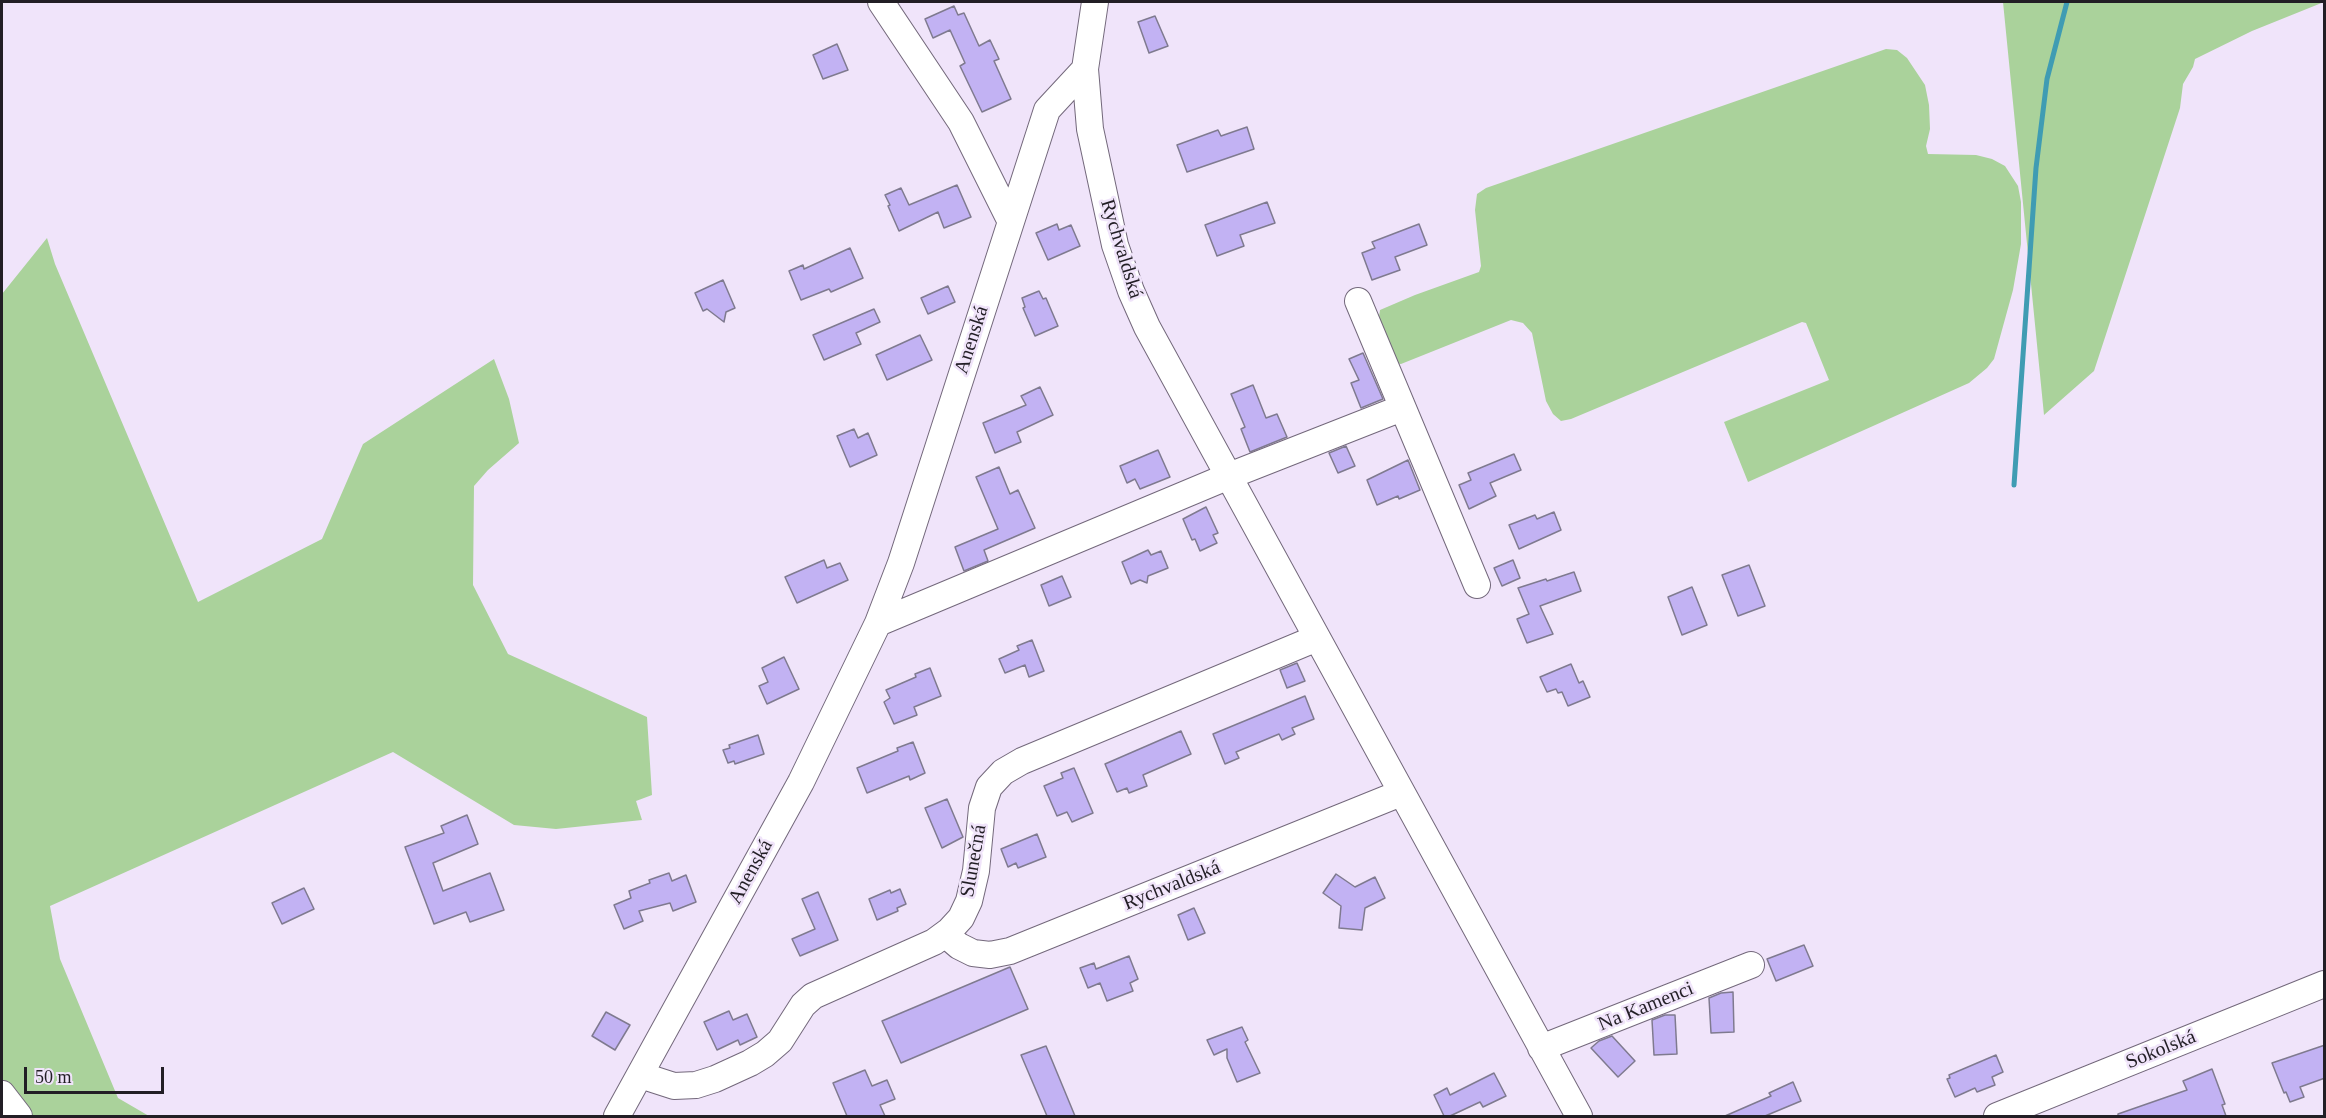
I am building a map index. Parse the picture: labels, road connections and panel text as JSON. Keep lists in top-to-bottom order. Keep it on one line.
{"streets":{"street":["Rychvaldská","Anenská","Slunečná","Na Kamenci","Sokolská"]},"crossings":[["Rychvaldská","Anenská"],["Rychvaldská","Slunečná"],["Rychvaldská","Na Kamenci"],["Anenská","Slunečná"]],"scale_bar":"50 m"}
